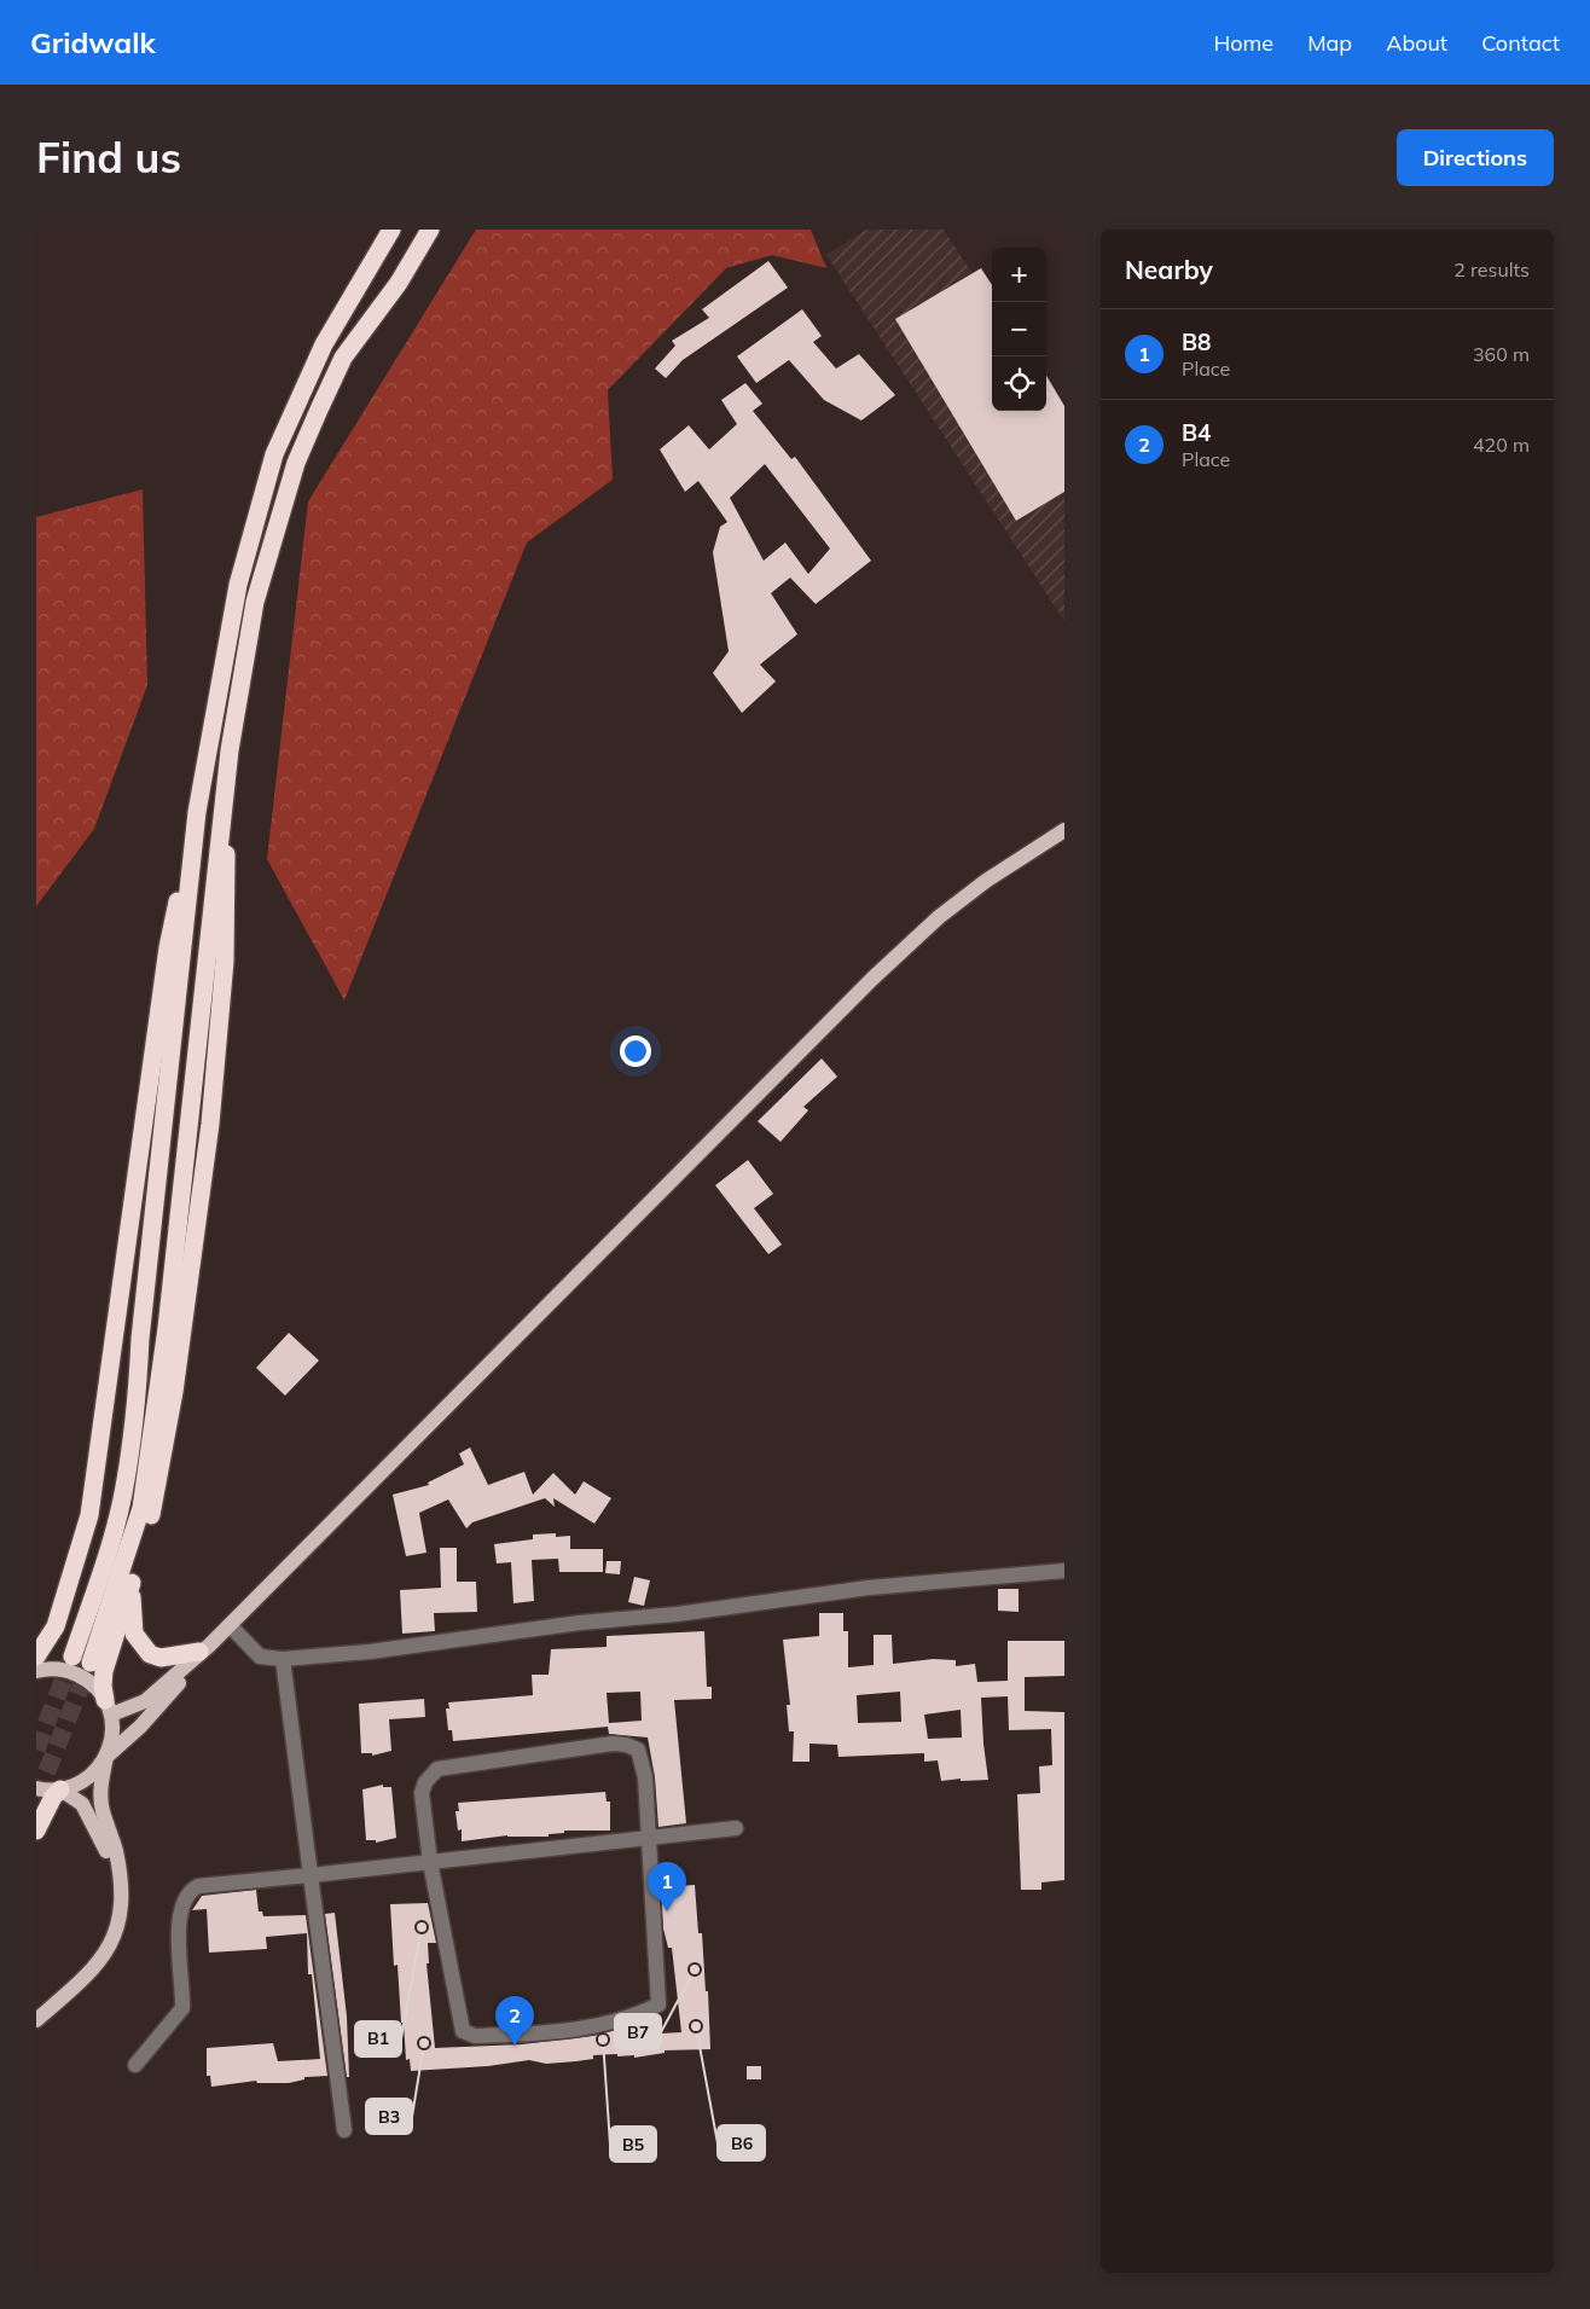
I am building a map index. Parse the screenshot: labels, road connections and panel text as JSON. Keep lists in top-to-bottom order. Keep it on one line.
{"places":["B1","B7","B6","B5","B3"],"page":{"header":"Gridwalk","nav":["Home","Map","About","Contact"],"buttons":"Directions","title":"Find us","heading":["Nearby","2 results"],"map_buttons":["+","−"],"list":[{"mark":"1","name":"B8","note":"Place","value":"360 m"},{"mark":"2","name":"B4","note":"Place","value":"420 m"}],"pins":["1","2"]}}
